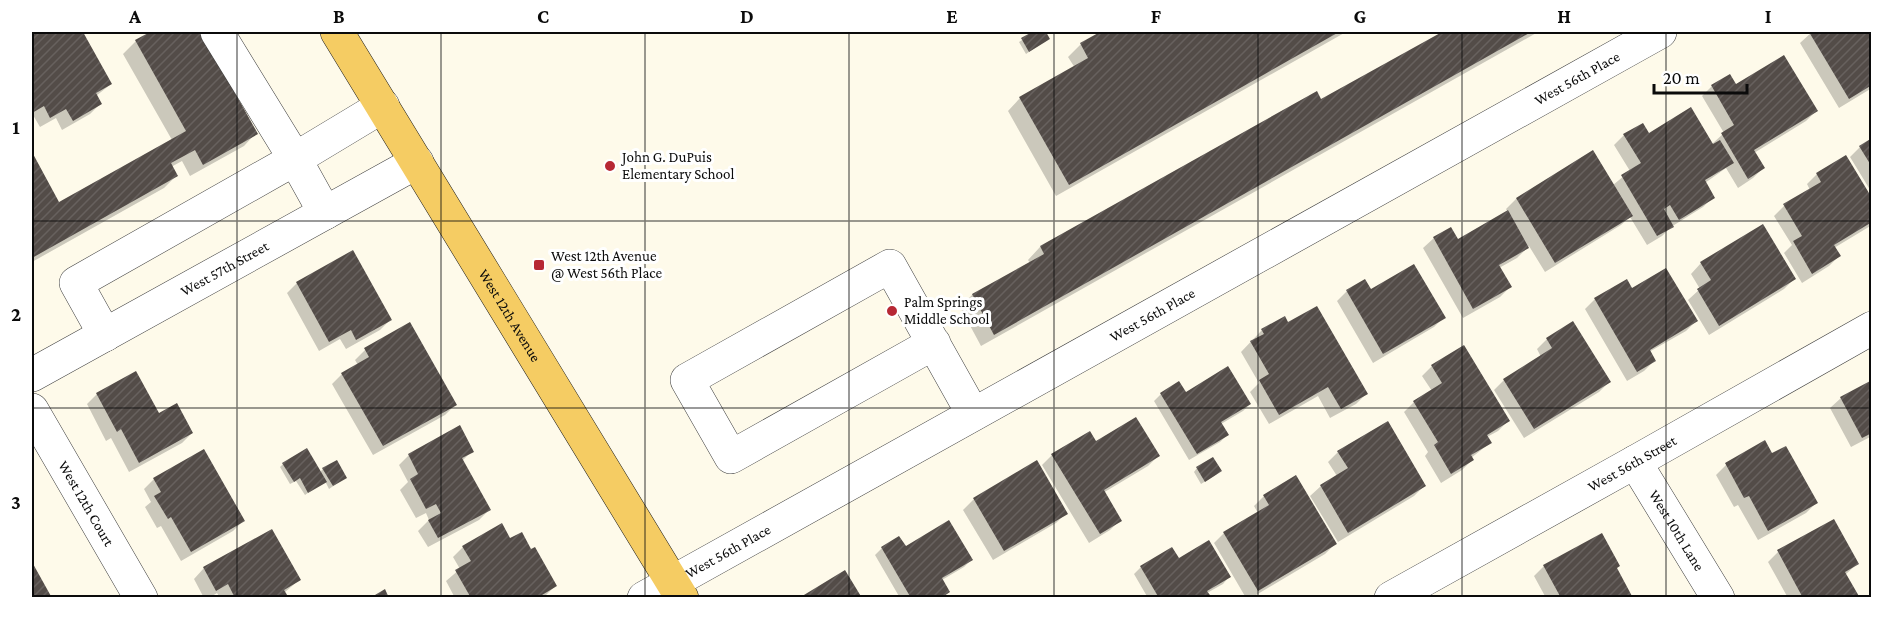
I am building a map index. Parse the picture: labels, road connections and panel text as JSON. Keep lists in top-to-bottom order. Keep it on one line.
{"streets":{"main road":["West 12th Avenue"],"street":["West 56th Place","West 57th Street","West 56th Street","West 12th Court","West 10th Lane"]},"crossings":[["West 56th Place","West 12th Avenue"],["West 57th Street","West 12th Avenue"],["West 56th Street","West 10th Lane"]],"places":{"other":["John G. DuPuis Elementary School","Palm Springs Middle School"],"transit":["West 12th Avenue @ West 56th Place"]},"scale_bar":"20 m","grid":{"columns":["A","B","C","D","E","F","G","H","I"],"rows":["1","2","3"]}}
